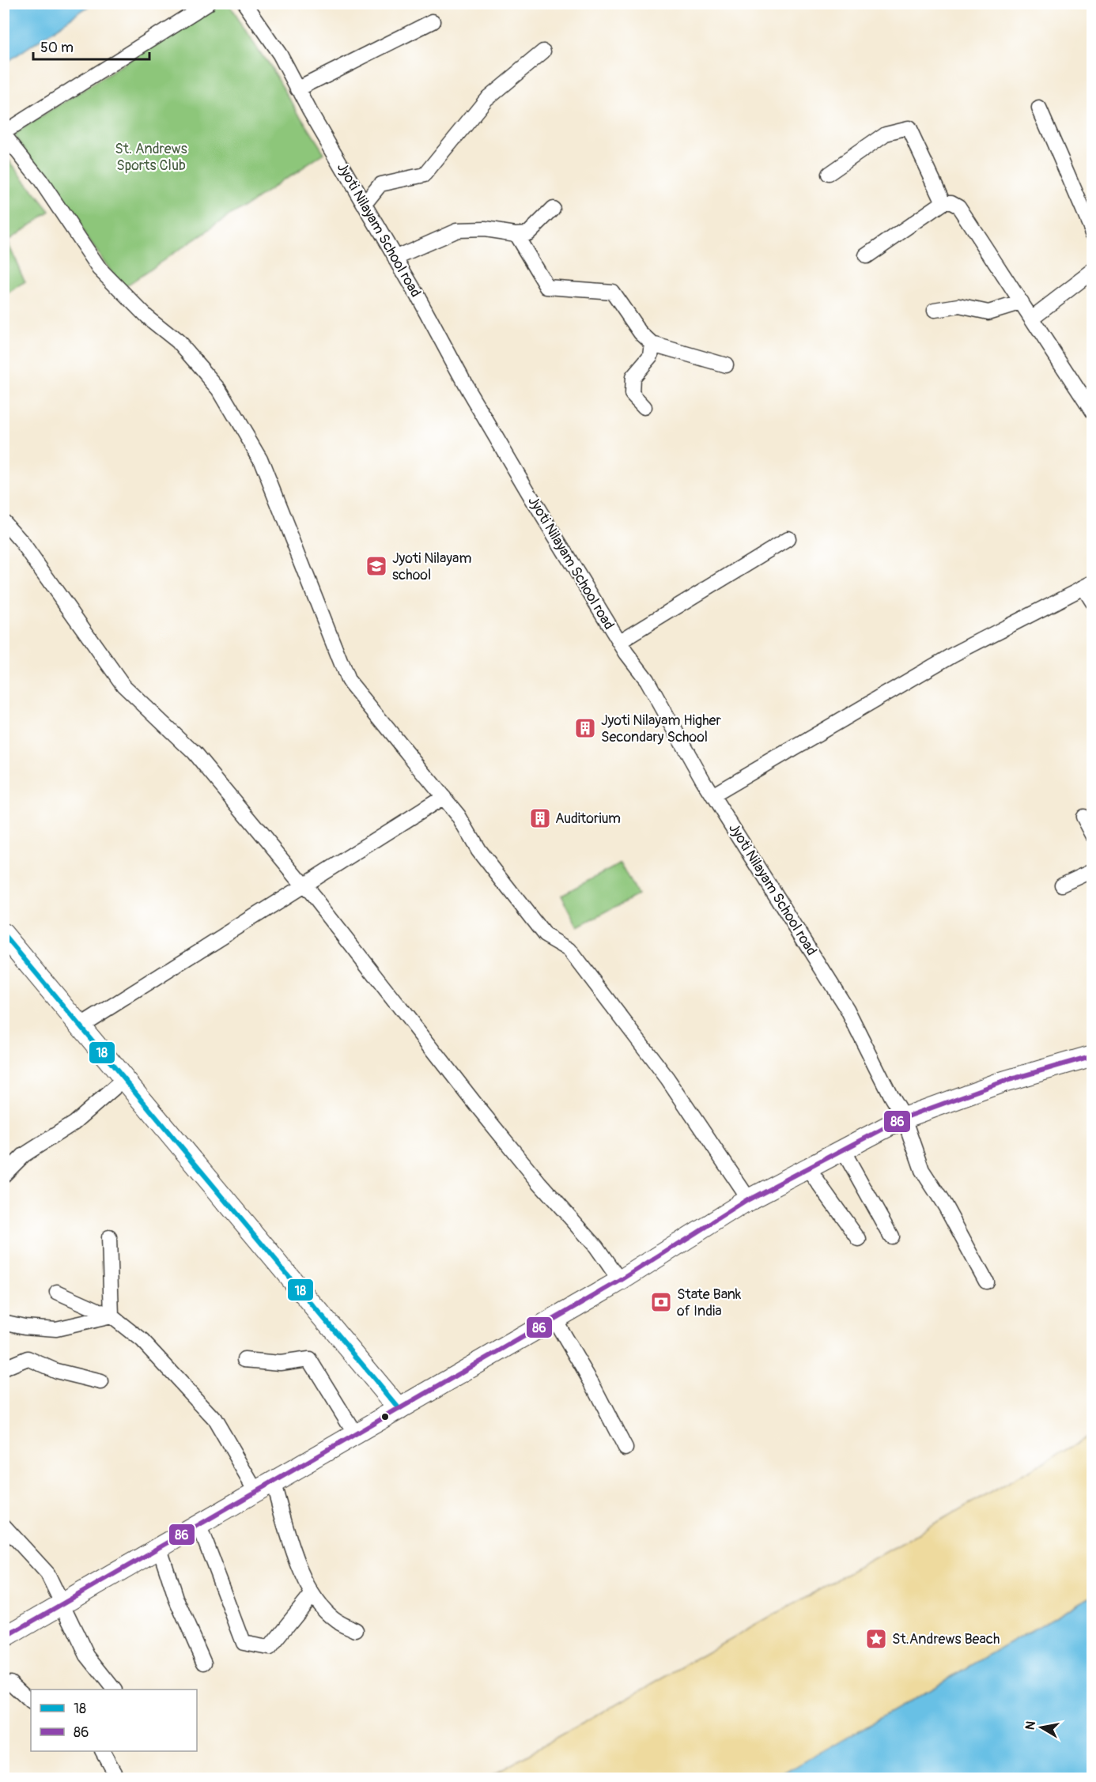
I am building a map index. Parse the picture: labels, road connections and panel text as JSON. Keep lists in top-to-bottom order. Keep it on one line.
{"streets":{"street":["Jyoti Nilayam School road"]},"parks":["St. Andrews Sports Club"],"places":{"school or university":["Jyoti Nilayam school"],"building":["Jyoti Nilayam Higher Secondary School","Auditorium"],"bank":["State Bank of India"],"place":["St.Andrews Beach"]},"lines":["transit line 18","transit line 86"],"legend":["18","86"],"scale_bar":"50 m","north":"left"}
